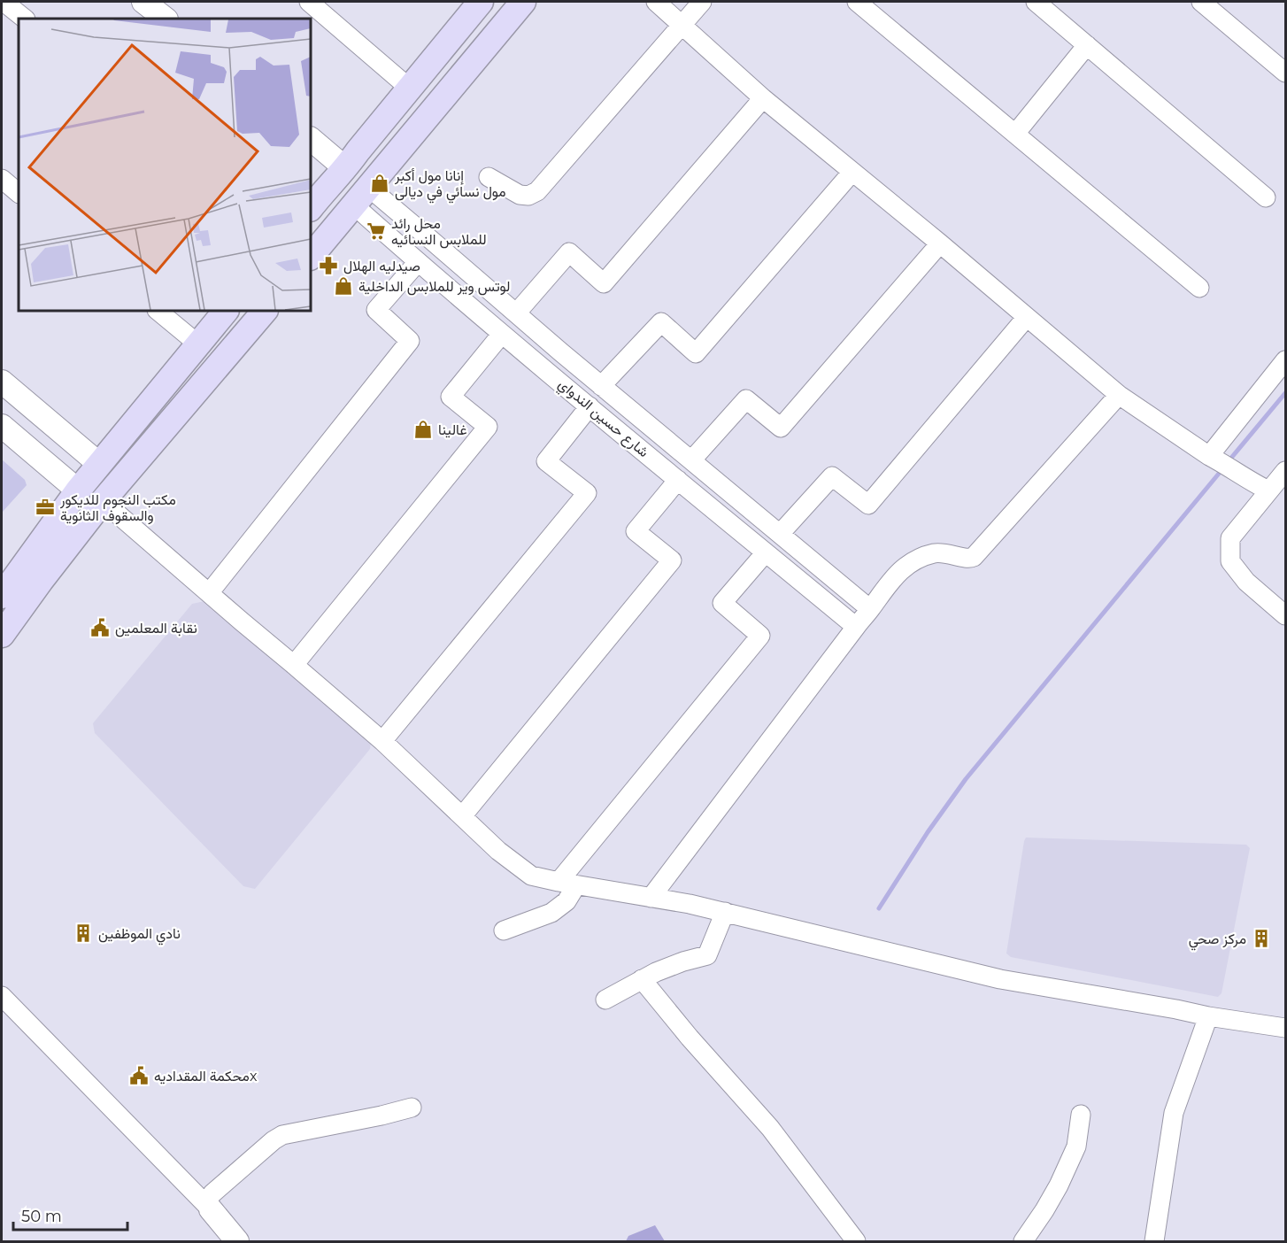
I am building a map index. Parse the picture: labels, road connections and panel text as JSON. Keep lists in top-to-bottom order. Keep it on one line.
{"streets":{"street":["شارع حسين الندواي"]},"places":{"shop":["إنانا مول أكبر مول نسائي في ديالى","لوتس وير للملابس الداخلية","غالينا"],"supermarket":["محل رائد للملابس النسائيه"],"pharmacy":["صيدليه الهلال"],"office":["مكتب النجوم للديكور والسقوف الثانوية"],"public building":["نقابة المعلمين","محكمة المقداديهx"],"building":["نادي الموظفين","مركز صحي"]},"scale_bar":"50 m"}
